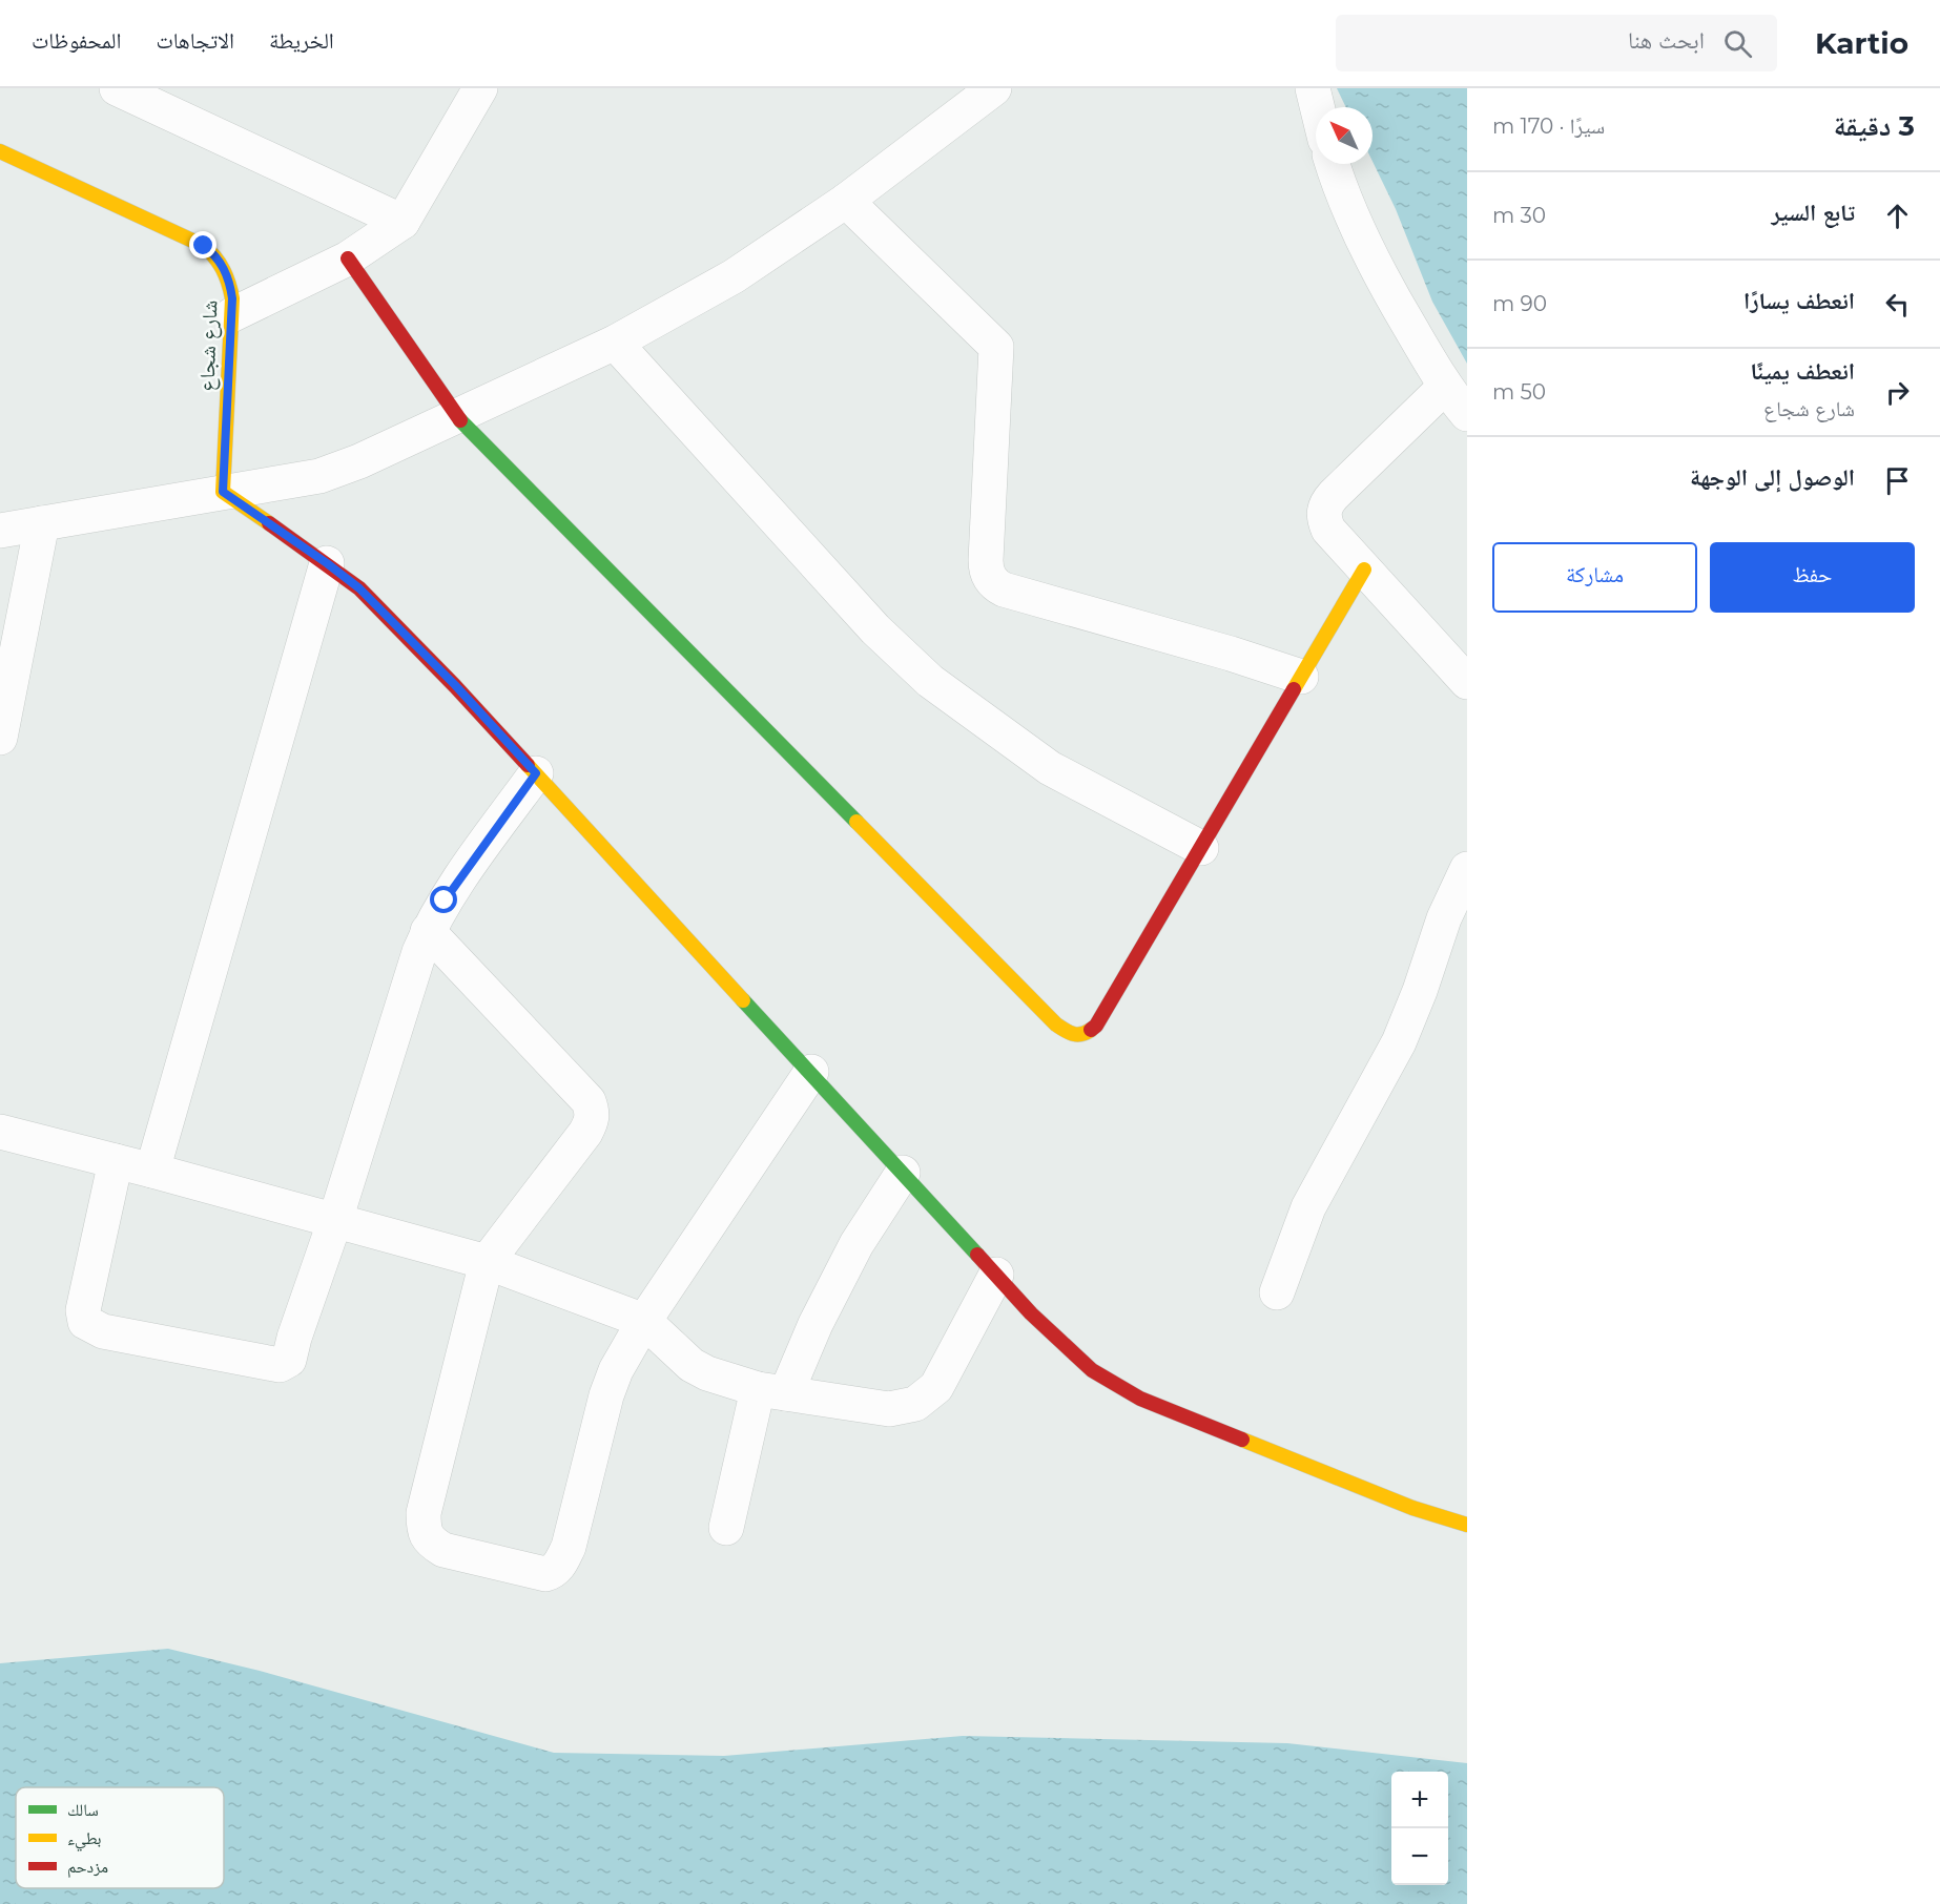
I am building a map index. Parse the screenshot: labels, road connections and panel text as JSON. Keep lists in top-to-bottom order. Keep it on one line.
{"streets":{"street":["شارع شجاع"]},"legend":["سالك","بطيء","مزدحم"],"north":"top left","page":{"header":"Kartio","search":"ابحث هنا","nav":["الخريطة","الاتجاهات","المحفوظات"],"heading":["3 دقيقة","سيرًا · 170 m"],"list":[["تابع السير","30 m"],["انعطف يسارًا","90 m"],["انعطف يمينًا","شارع شجاع","50 m"],"الوصول إلى الوجهة"],"buttons":["حفظ","مشاركة"],"map_buttons":["+","−"]}}
